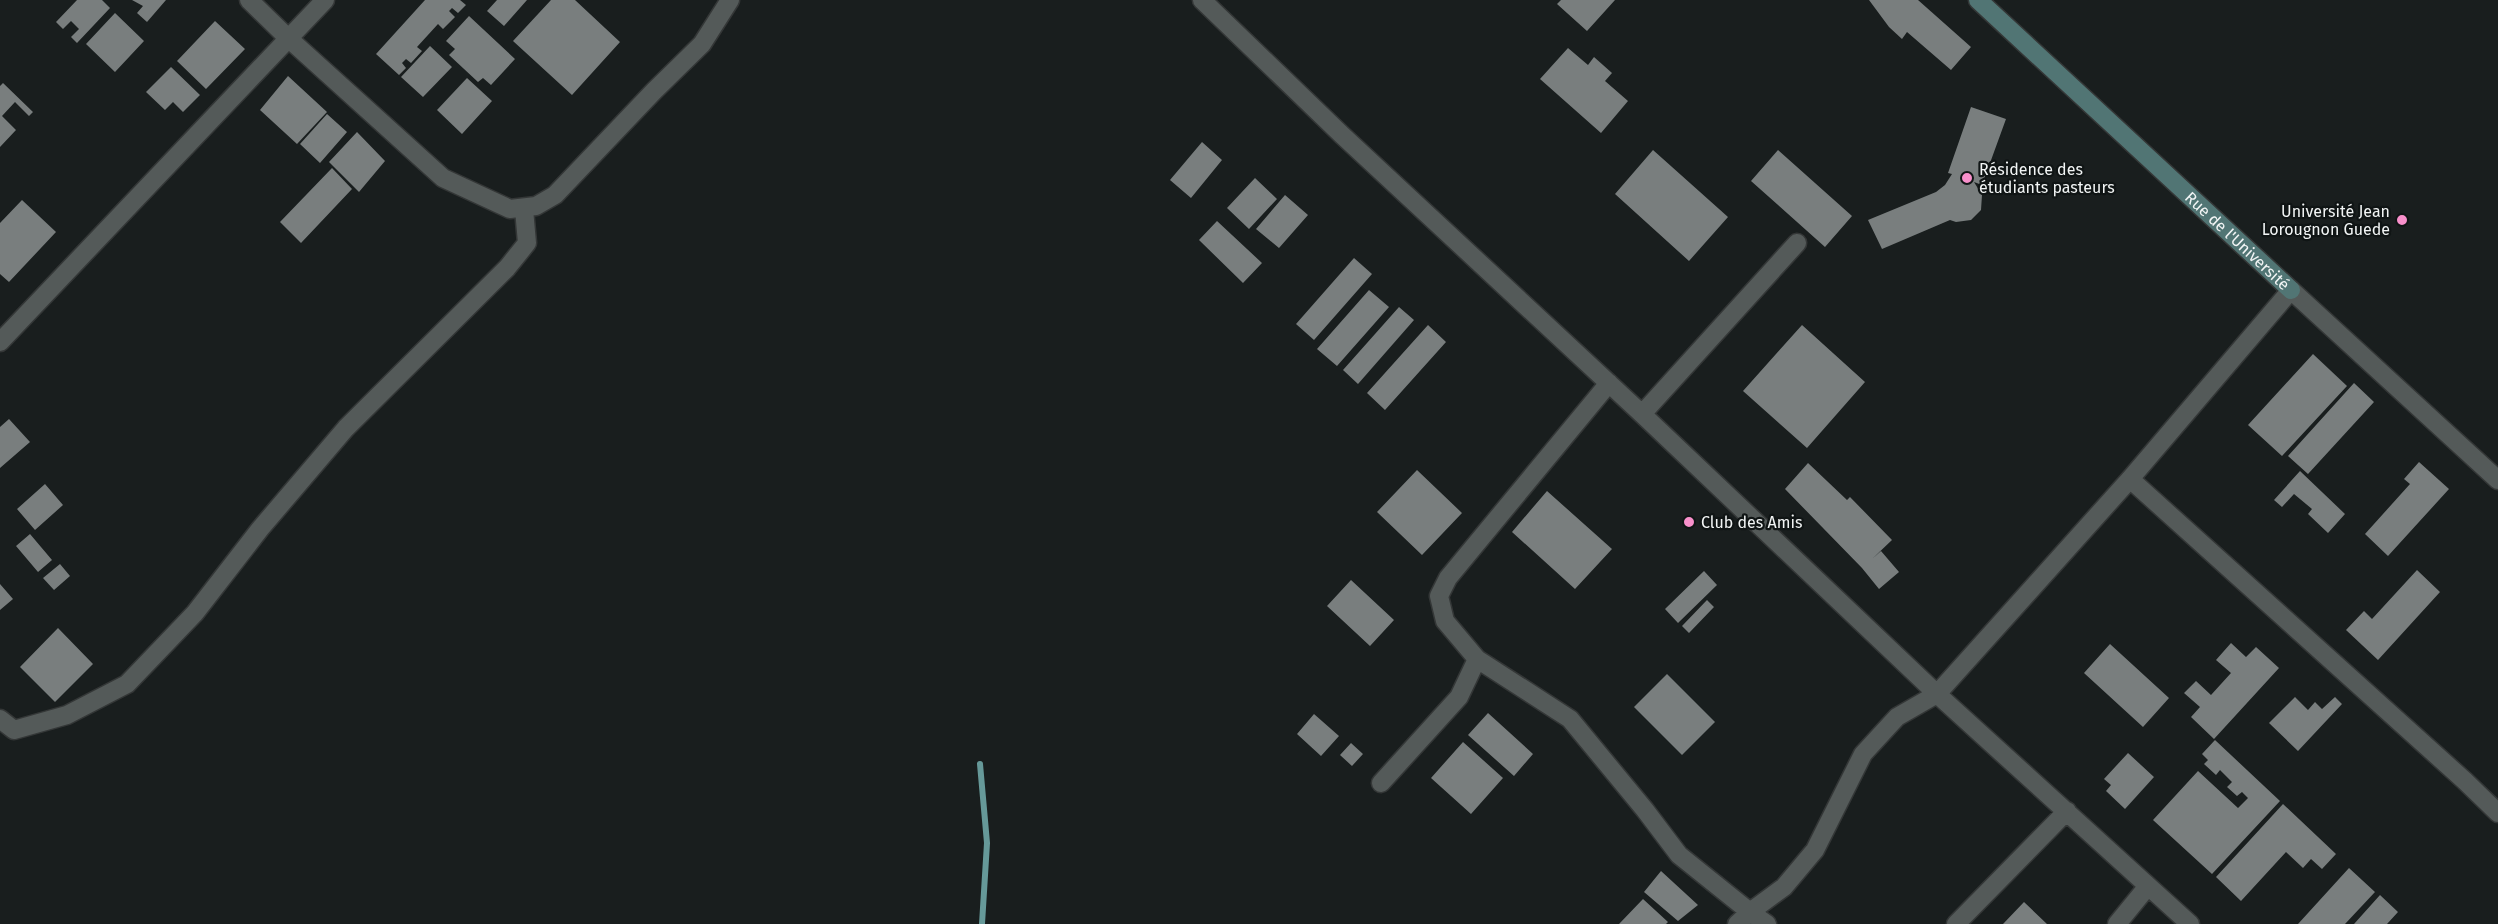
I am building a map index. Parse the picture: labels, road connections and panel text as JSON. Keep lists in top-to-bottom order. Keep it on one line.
{"streets":{"street":["Rue de l'Université"]},"places":["Résidence des étudiants pasteurs","Université Jean Lorougnon Guede","Club des Amis"]}
